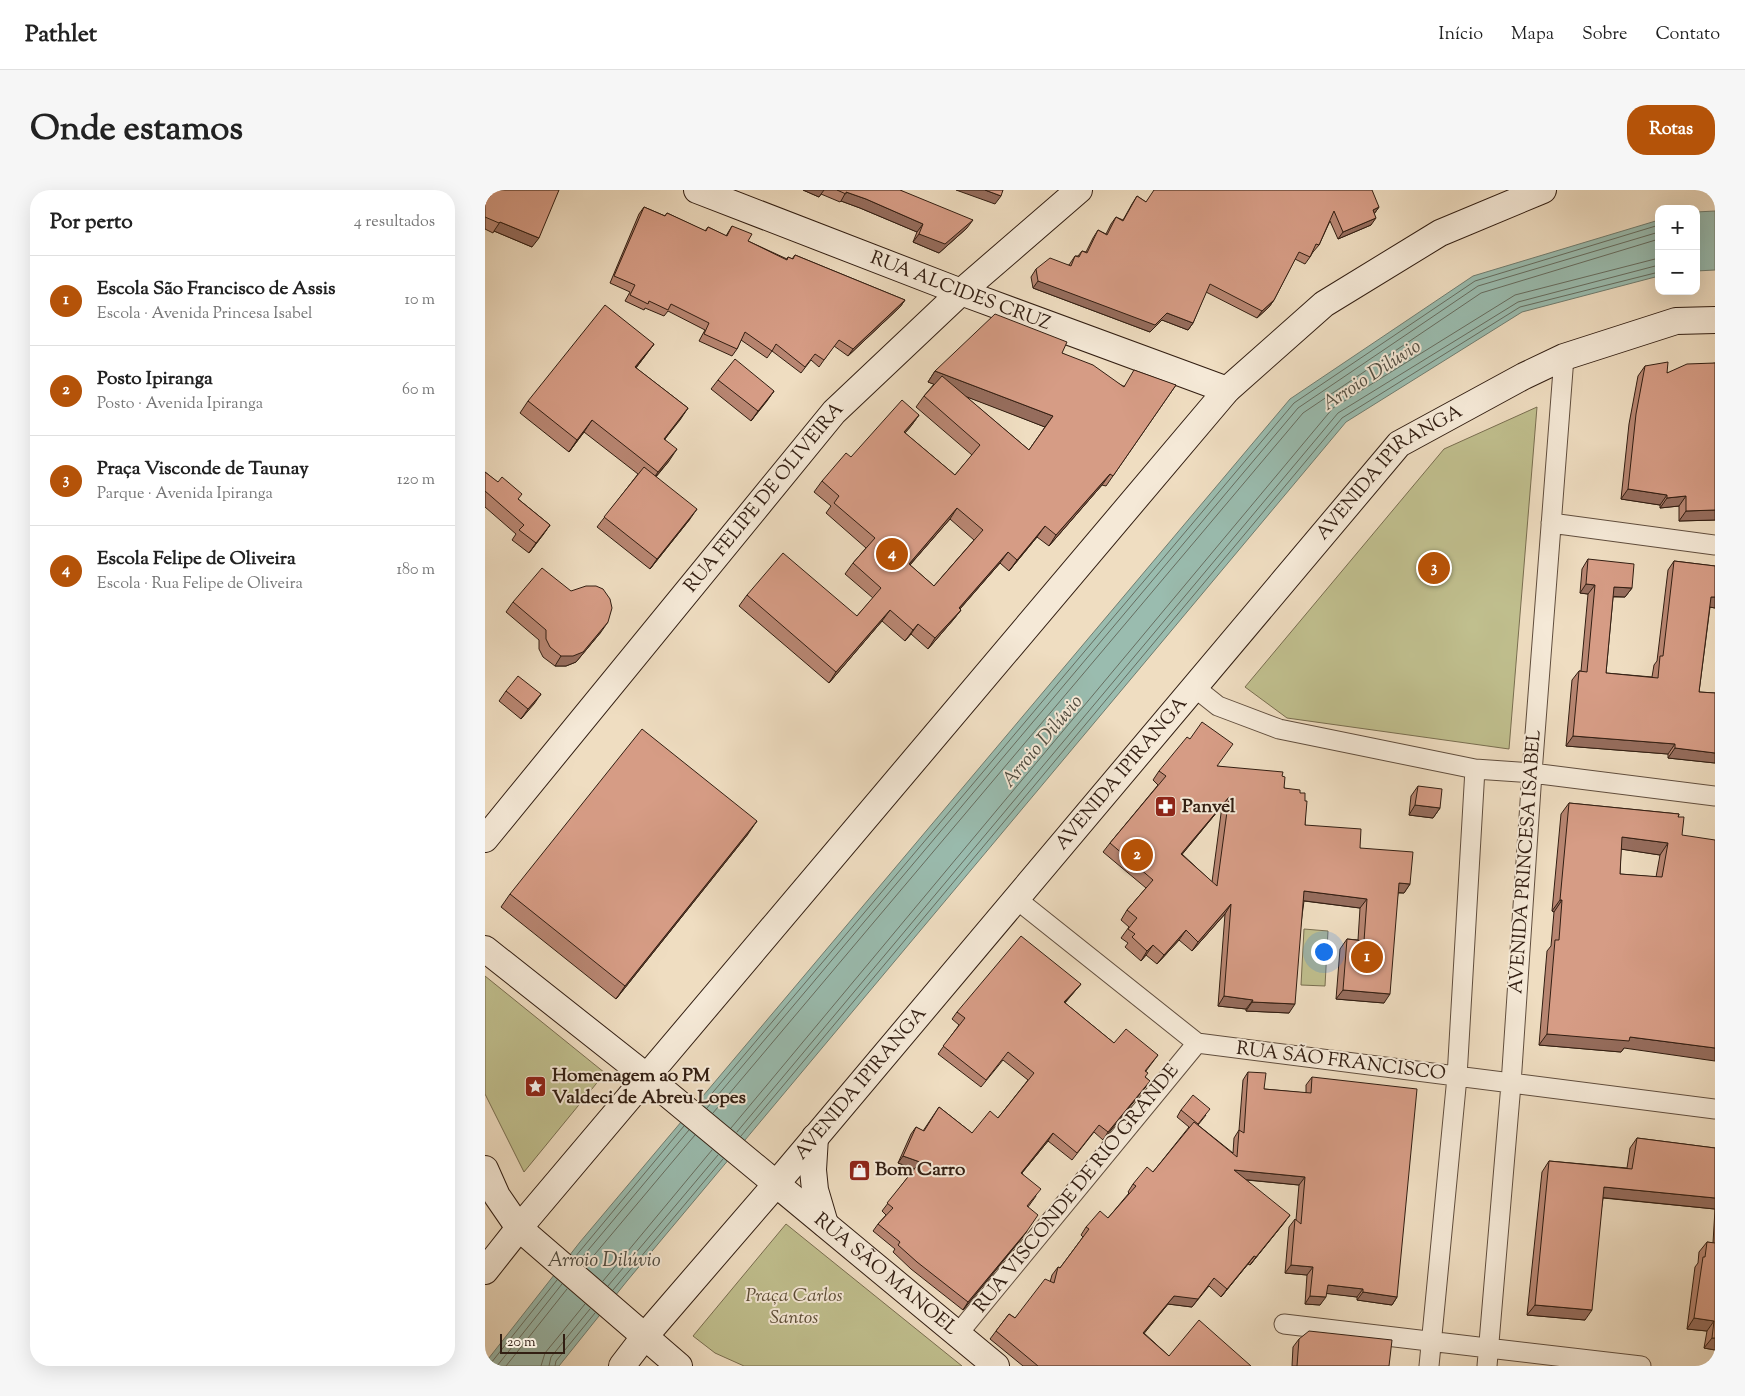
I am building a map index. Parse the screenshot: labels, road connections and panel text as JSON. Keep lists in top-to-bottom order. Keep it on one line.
{"streets":{"main road":["RUA ALCIDES CRUZ","AVENIDA IPIRANGA","RUA FELIPE DE OLIVEIRA","RUA SÃO MANOEL"],"street":["AVENIDA PRINCESA ISABEL","RUA SÃO FRANCISCO","RUA VISCONDE DE RIO GRANDE"]},"crossings":[["RUA ALCIDES CRUZ","RUA FELIPE DE OLIVEIRA"],["AVENIDA IPIRANGA","AVENIDA PRINCESA ISABEL"],["AVENIDA IPIRANGA","RUA SÃO MANOEL"],["AVENIDA PRINCESA ISABEL","RUA SÃO FRANCISCO"],["RUA SÃO FRANCISCO","RUA VISCONDE DE RIO GRANDE"],["RUA VISCONDE DE RIO GRANDE","RUA SÃO MANOEL"]],"water":["Arroio Dilúvio"],"parks":["Praça Carlos Santos"],"places":{"pharmacy":["Panvel"],"place":["Homenagem ao PM Valdeci de Abreu Lopes"],"shop":["Bom Carro"]},"scale_bar":"20 m","page":{"header":"Pathlet","nav":["Início","Mapa","Sobre","Contato"],"title":"Onde estamos","buttons":"Rotas","heading":["Por perto","4 resultados"],"map_buttons":["+","−"],"list":[{"mark":"1","name":"Escola São Francisco de Assis","note":"Escola · Avenida Princesa Isabel","value":"10 m"},{"mark":"2","name":"Posto Ipiranga","note":"Posto · Avenida Ipiranga","value":"60 m"},{"mark":"3","name":"Praça Visconde de Taunay","note":"Parque · Avenida Ipiranga","value":"120 m"},{"mark":"4","name":"Escola Felipe de Oliveira","note":"Escola · Rua Felipe de Oliveira","value":"180 m"}],"pins":["4","3","2","1"],"scale":"20 m"}}
